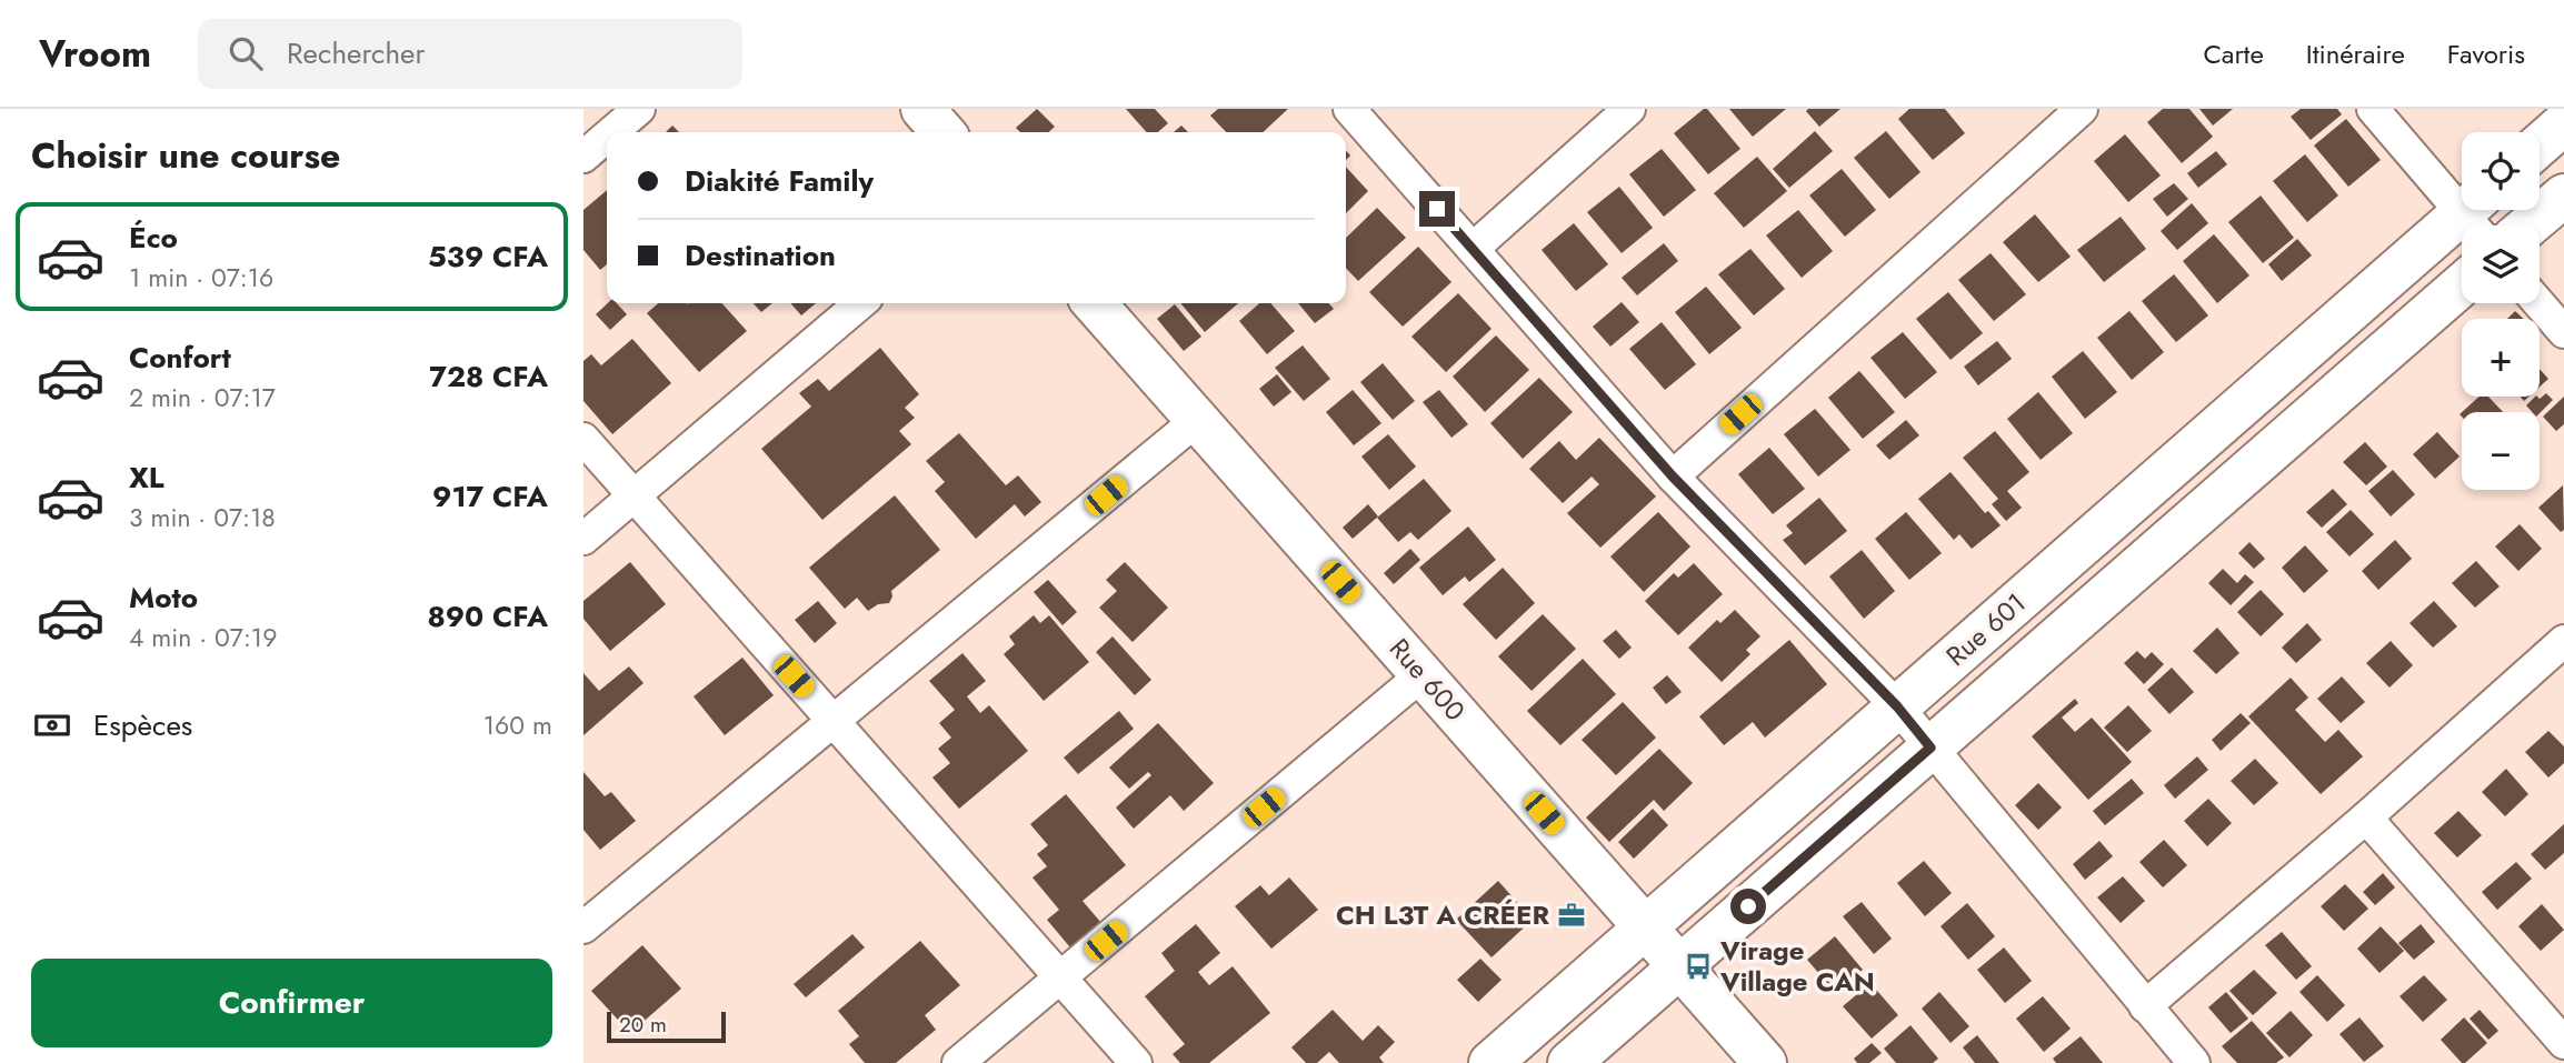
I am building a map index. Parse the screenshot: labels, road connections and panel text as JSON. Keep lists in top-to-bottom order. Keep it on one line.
{"streets":{"street":["Rue 601","Rue 600"]},"crossings":[["Rue 601","Rue 600"]],"places":{"office":["CH L3T A CRÉER"],"bus stop":["Virage Village CAN"]},"scale_bar":"20 m","page":{"header":"Vroom","search":"Rechercher","nav":["Carte","Itinéraire","Favoris"],"heading":"Choisir une course","map_buttons":["+","−"],"banner":["Diakité Family","Destination"],"list":[{"name":"Éco","note":"1 min · 07:16","value":"539 CFA"},{"name":"Confort","note":"2 min · 07:17","value":"728 CFA"},{"name":"XL","note":"3 min · 07:18","value":"917 CFA"},{"name":"Moto","note":"4 min · 07:19","value":"890 CFA"}],"pay":["Espèces","160 m"],"buttons":"Confirmer","scale":"20 m"}}
